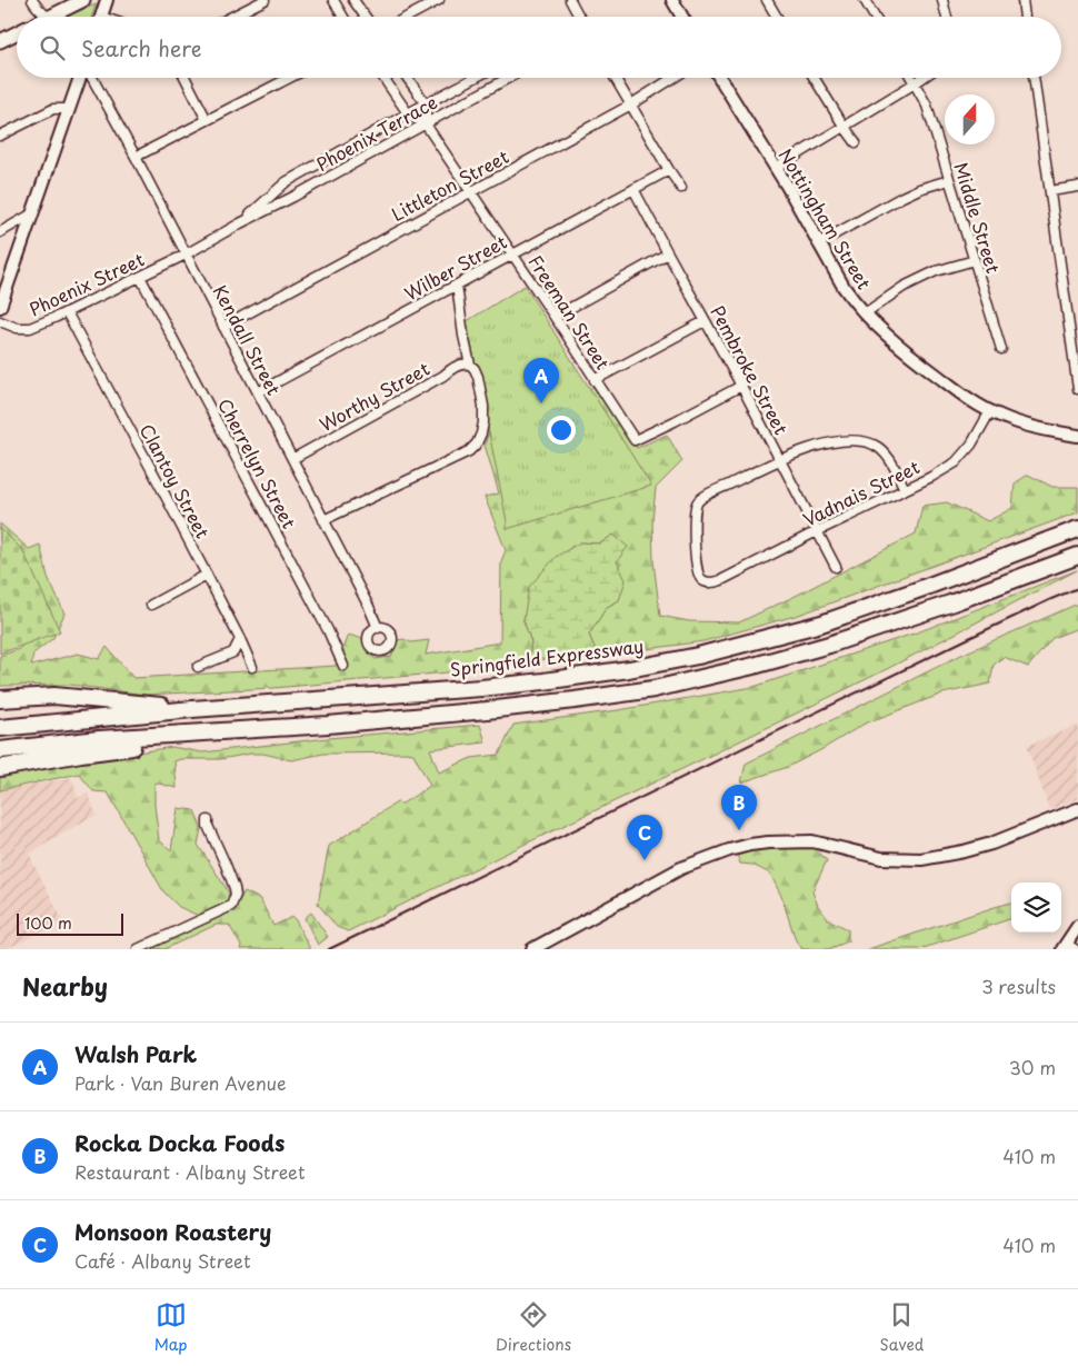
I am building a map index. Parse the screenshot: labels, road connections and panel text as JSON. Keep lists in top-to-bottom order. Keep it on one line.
{"streets":{"highway":["Springfield Expressway"],"main road":["Nottingham Street"],"street":["Phoenix Terrace","Littleton Street","Middle Street","Wilber Street","Phoenix Street","Freeman Street","Kendall Street","Pembroke Street","Worthy Street","Cherrelyn Street","Clantoy Street","Vadnais Street"]},"crossings":[["Phoenix Terrace","Phoenix Street"],["Phoenix Terrace","Freeman Street"],["Phoenix Terrace","Kendall Street"],["Littleton Street","Freeman Street"],["Littleton Street","Kendall Street"],["Nottingham Street","Vadnais Street"],["Wilber Street","Freeman Street"],["Wilber Street","Kendall Street"],["Wilber Street","Pembroke Street"],["Phoenix Street","Kendall Street"],["Phoenix Street","Cherrelyn Street"],["Phoenix Street","Clantoy Street"],["Freeman Street","Pembroke Street"],["Kendall Street","Worthy Street"],["Pembroke Street","Vadnais Street"]],"scale_bar":"100 m","north":"top","page":{"search":"Search here","pins":["A","B","C"],"scale":"100 m","heading":["Nearby","3 results"],"list":[{"mark":"A","name":"Walsh Park","note":"Park · Van Buren Avenue","value":"30 m"},{"mark":"B","name":"Rocka Docka Foods","note":"Restaurant · Albany Street","value":"410 m"},{"mark":"C","name":"Monsoon Roastery","note":"Café · Albany Street","value":"410 m"}],"nav":["Map","Directions","Saved"]}}
